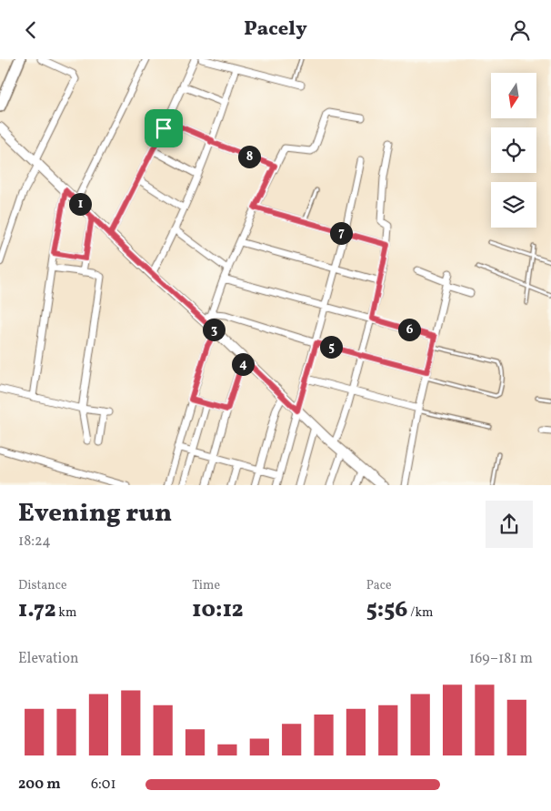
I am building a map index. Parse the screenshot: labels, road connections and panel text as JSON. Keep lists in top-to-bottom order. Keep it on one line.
{"north":"bottom","page":{"header":"Pacely","pins":["8","1","7","3","6","5","4"],"heading":["Evening run","18:24"],"stats":[["Distance","1.72 km"],["Time","10:12"],["Pace","5:56 /km"]],"chart":["Elevation","169–181 m"],"list":[{"name":"200 m","note":"6:01"}]}}
